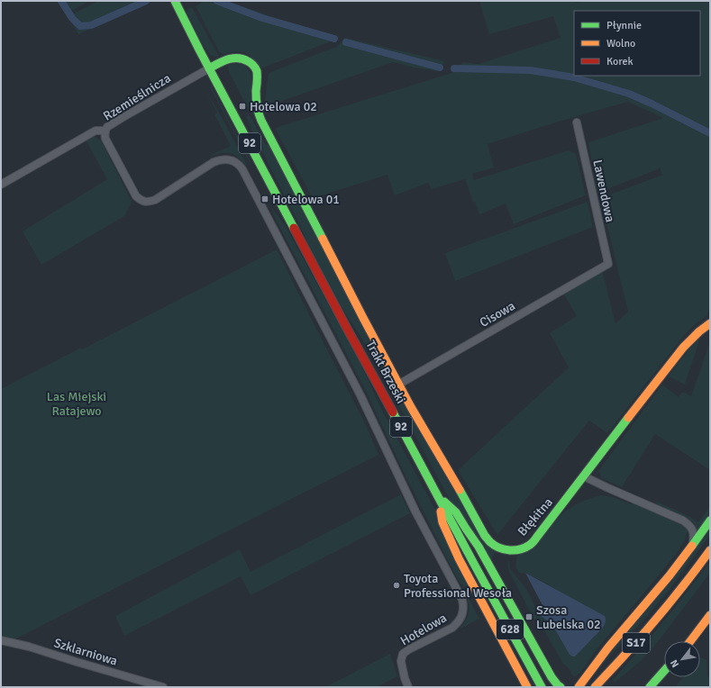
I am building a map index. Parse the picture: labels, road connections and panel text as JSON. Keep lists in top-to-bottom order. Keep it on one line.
{"streets":{"main road":["92","Trakt Brzeski","Błękitna","628","S17"],"street":["Rzemieślnicza","Lawendowa","Cisowa","Hotelowa","Szklarniowa"]},"crossings":[["Rzemieślnicza","Trakt Brzeski"],["Rzemieślnicza","Hotelowa"],["Lawendowa","Cisowa"],["Cisowa","Trakt Brzeski"],["Trakt Brzeski","Błękitna"]],"parks":["Las Miejski Ratajewo"],"places":{"transit":["Hotelowa 02","Hotelowa 01","Szosa Lubelska 02"],"other":["Toyota Professional Wesoła"]},"legend":["Płynnie","Wolno","Korek"],"north":"bottom left"}
